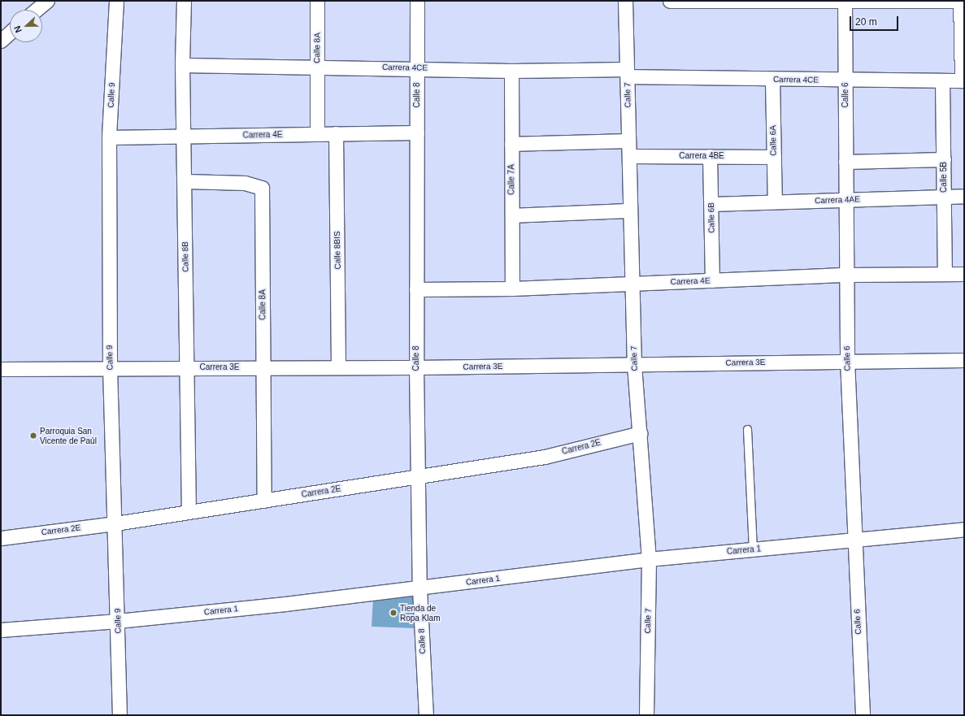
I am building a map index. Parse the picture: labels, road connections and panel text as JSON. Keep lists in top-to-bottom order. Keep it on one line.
{"streets":{"street":["Calle 8A","Carrera 4CE","Calle 9","Calle 8","Calle 7","Calle 6","Carrera 4E","Calle 6A","Carrera 4BE","Calle 5B","Calle 7A","Carrera 4AE","Calle 6B","Calle 8BIS","Calle 8B","Carrera 3E","Carrera 2E","Carrera 1"]},"crossings":[["Calle 8A","Carrera 4CE"],["Calle 8A","Carrera 4E"],["Calle 8A","Calle 8B"],["Calle 8A","Carrera 3E"],["Calle 8A","Carrera 2E"],["Carrera 4CE","Calle 8"],["Carrera 4CE","Calle 7"],["Carrera 4CE","Calle 6"],["Carrera 4CE","Calle 6A"],["Carrera 4CE","Calle 5B"],["Carrera 4CE","Calle 7A"],["Carrera 4CE","Calle 8B"],["Calle 9","Carrera 4E"],["Calle 9","Carrera 3E"],["Calle 9","Carrera 2E"],["Calle 9","Carrera 1"],["Calle 8","Carrera 4E"],["Calle 8","Carrera 3E"],["Calle 8","Carrera 2E"],["Calle 8","Carrera 1"],["Calle 7","Carrera 4E"],["Calle 7","Carrera 4BE"],["Calle 7","Carrera 3E"],["Calle 7","Carrera 2E"],["Calle 7","Carrera 1"],["Calle 6","Carrera 4E"],["Calle 6","Carrera 4AE"],["Calle 6","Carrera 3E"],["Calle 6","Carrera 1"],["Carrera 4E","Calle 5B"],["Carrera 4E","Calle 7A"],["Carrera 4E","Calle 6B"],["Carrera 4E","Calle 8BIS"],["Carrera 4E","Calle 8B"],["Calle 6A","Carrera 4BE"],["Calle 6A","Carrera 4AE"],["Carrera 4BE","Calle 6B"],["Calle 5B","Carrera 4AE"],["Carrera 4AE","Calle 6B"],["Calle 8BIS","Carrera 3E"],["Calle 8B","Carrera 3E"],["Calle 8B","Carrera 2E"]],"places":["Parroquia San Vicente de Paúl","Tienda de Ropa Klam"],"scale_bar":"20 m","north":"left"}
